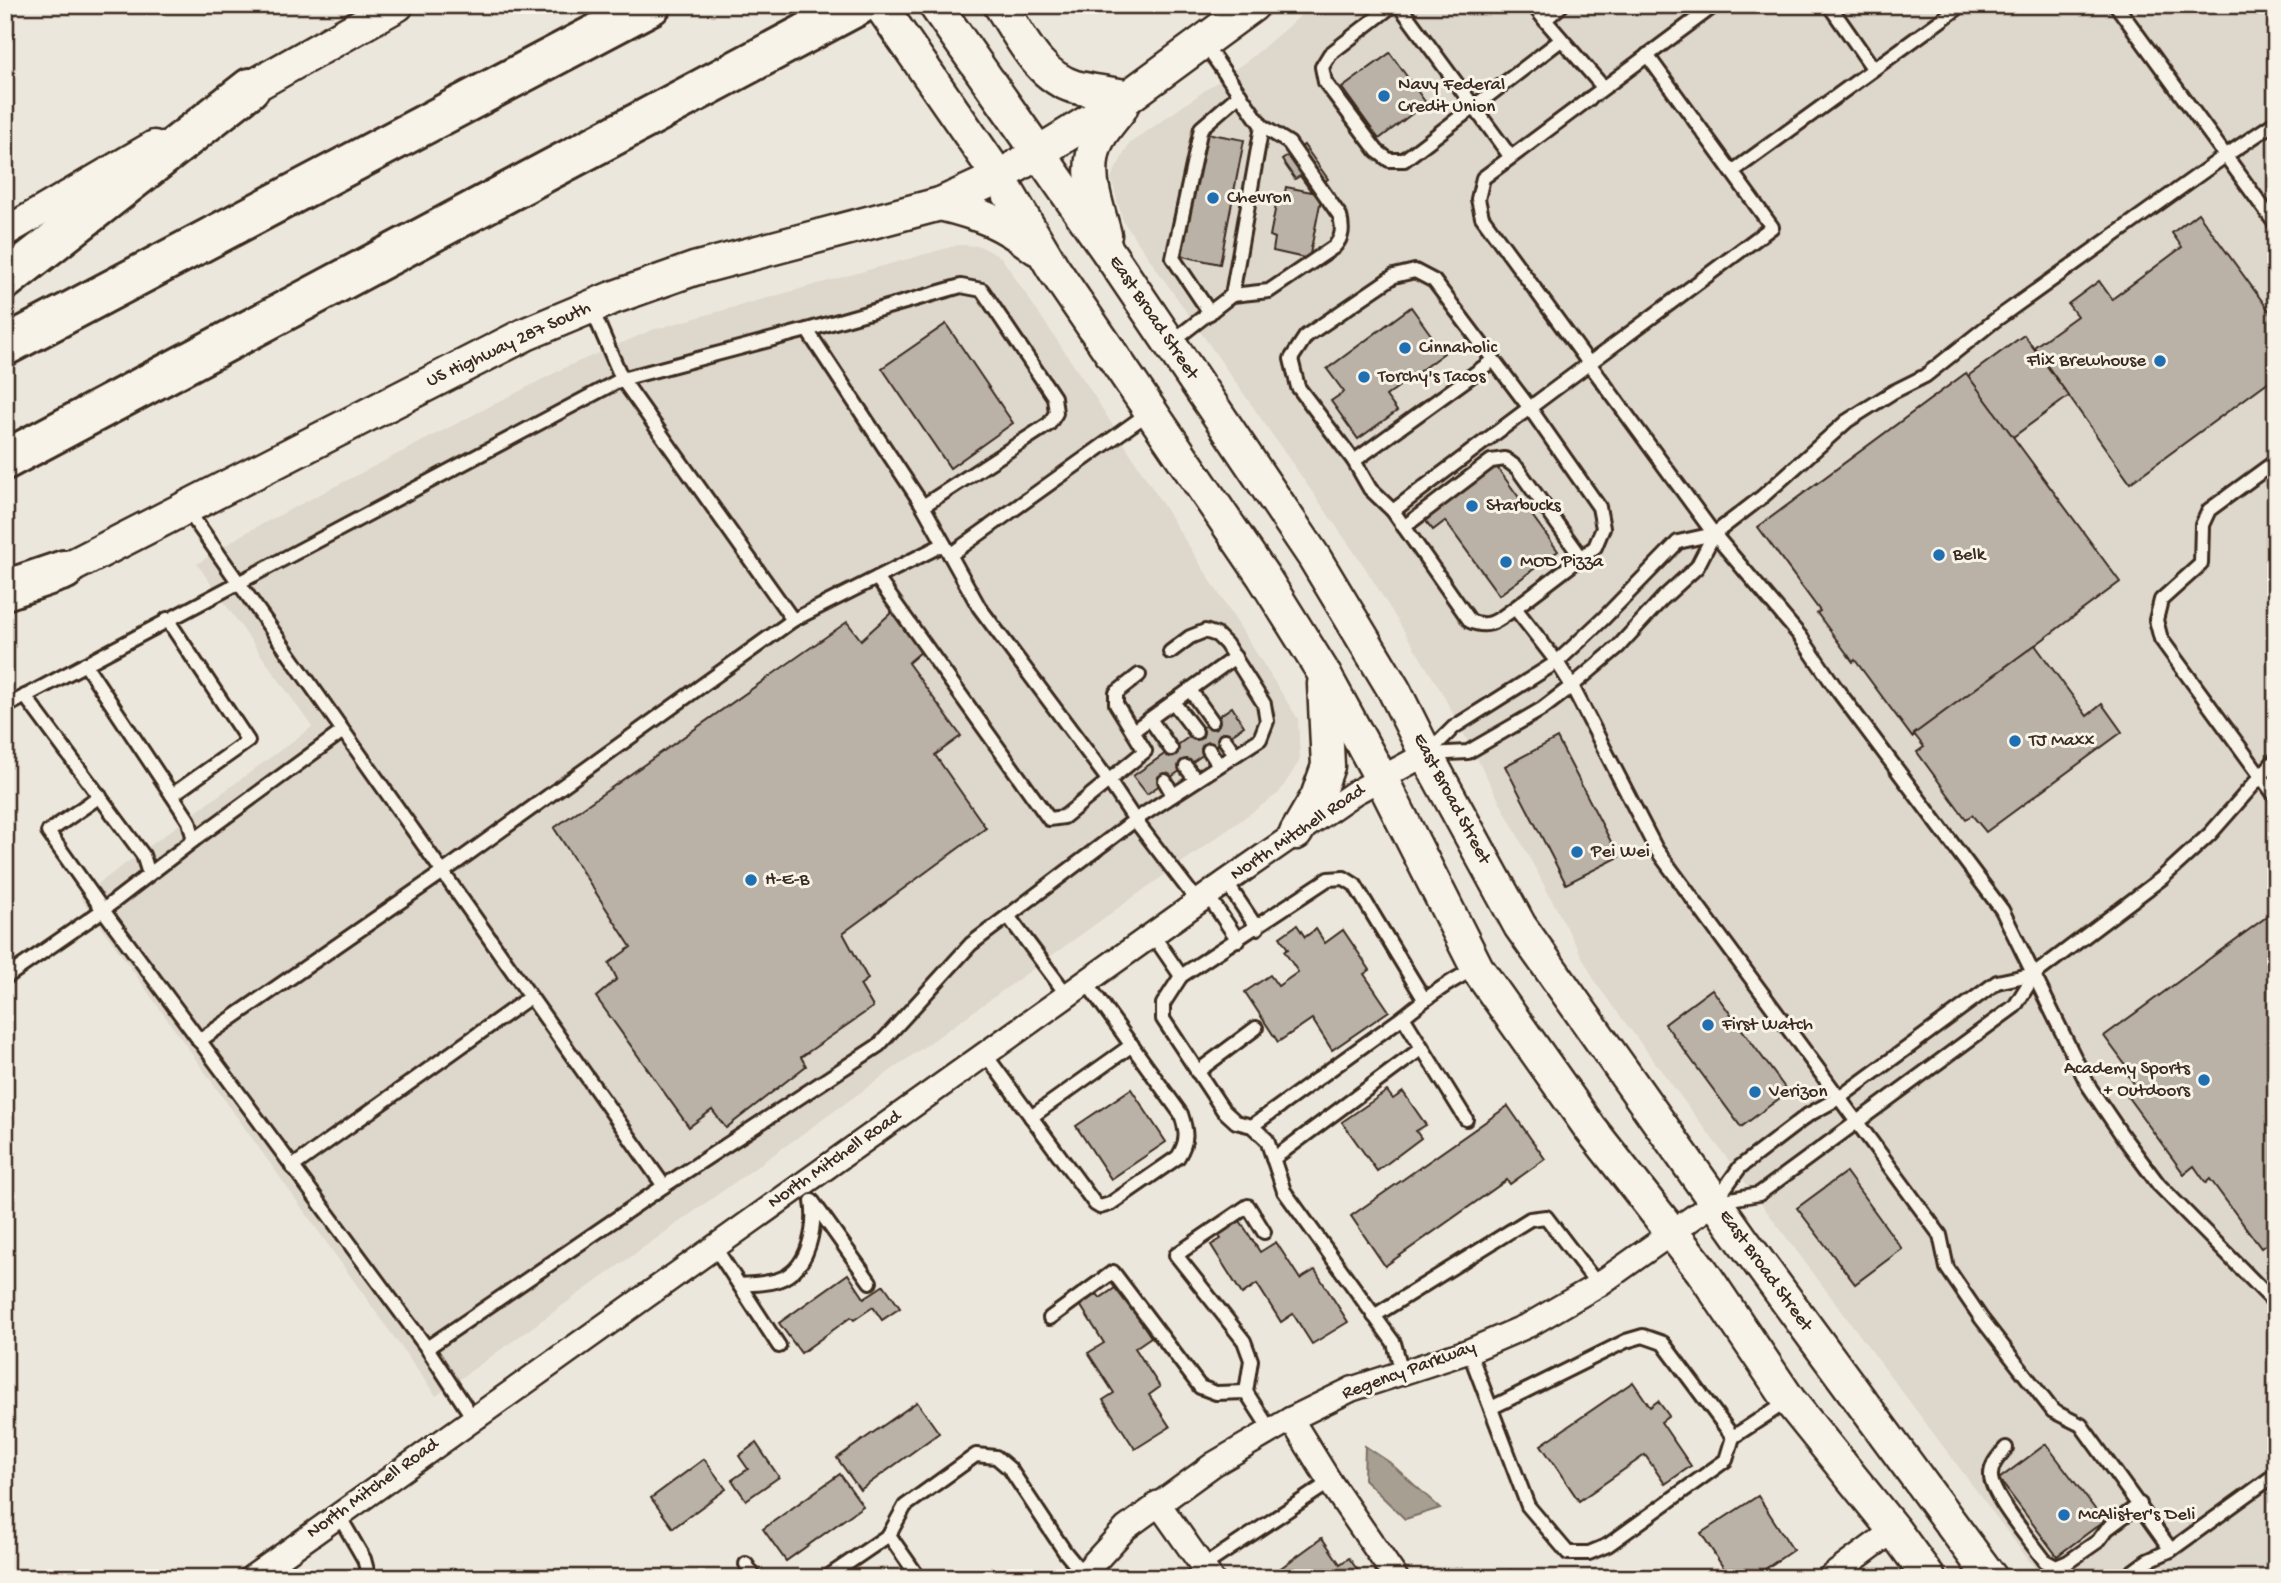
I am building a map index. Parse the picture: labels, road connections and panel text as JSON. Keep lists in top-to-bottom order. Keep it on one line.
{"streets":{"main road":["East Broad Street","US Highway 287 South"],"street":["North Mitchell Road","Regency Parkway"]},"crossings":[["East Broad Street","US Highway 287 South"],["East Broad Street","North Mitchell Road"],["East Broad Street","Regency Parkway"]],"places":["Navy Federal Credit Union","Chevron","Cinnaholic","Flix Brewhouse","Torchy's Tacos","Starbucks","Belk","MOD Pizza","TJ Maxx","Pei Wei","H-E-B","First Watch","Academy Sports + Outdoors","Verizon","McAlister's Deli"]}
